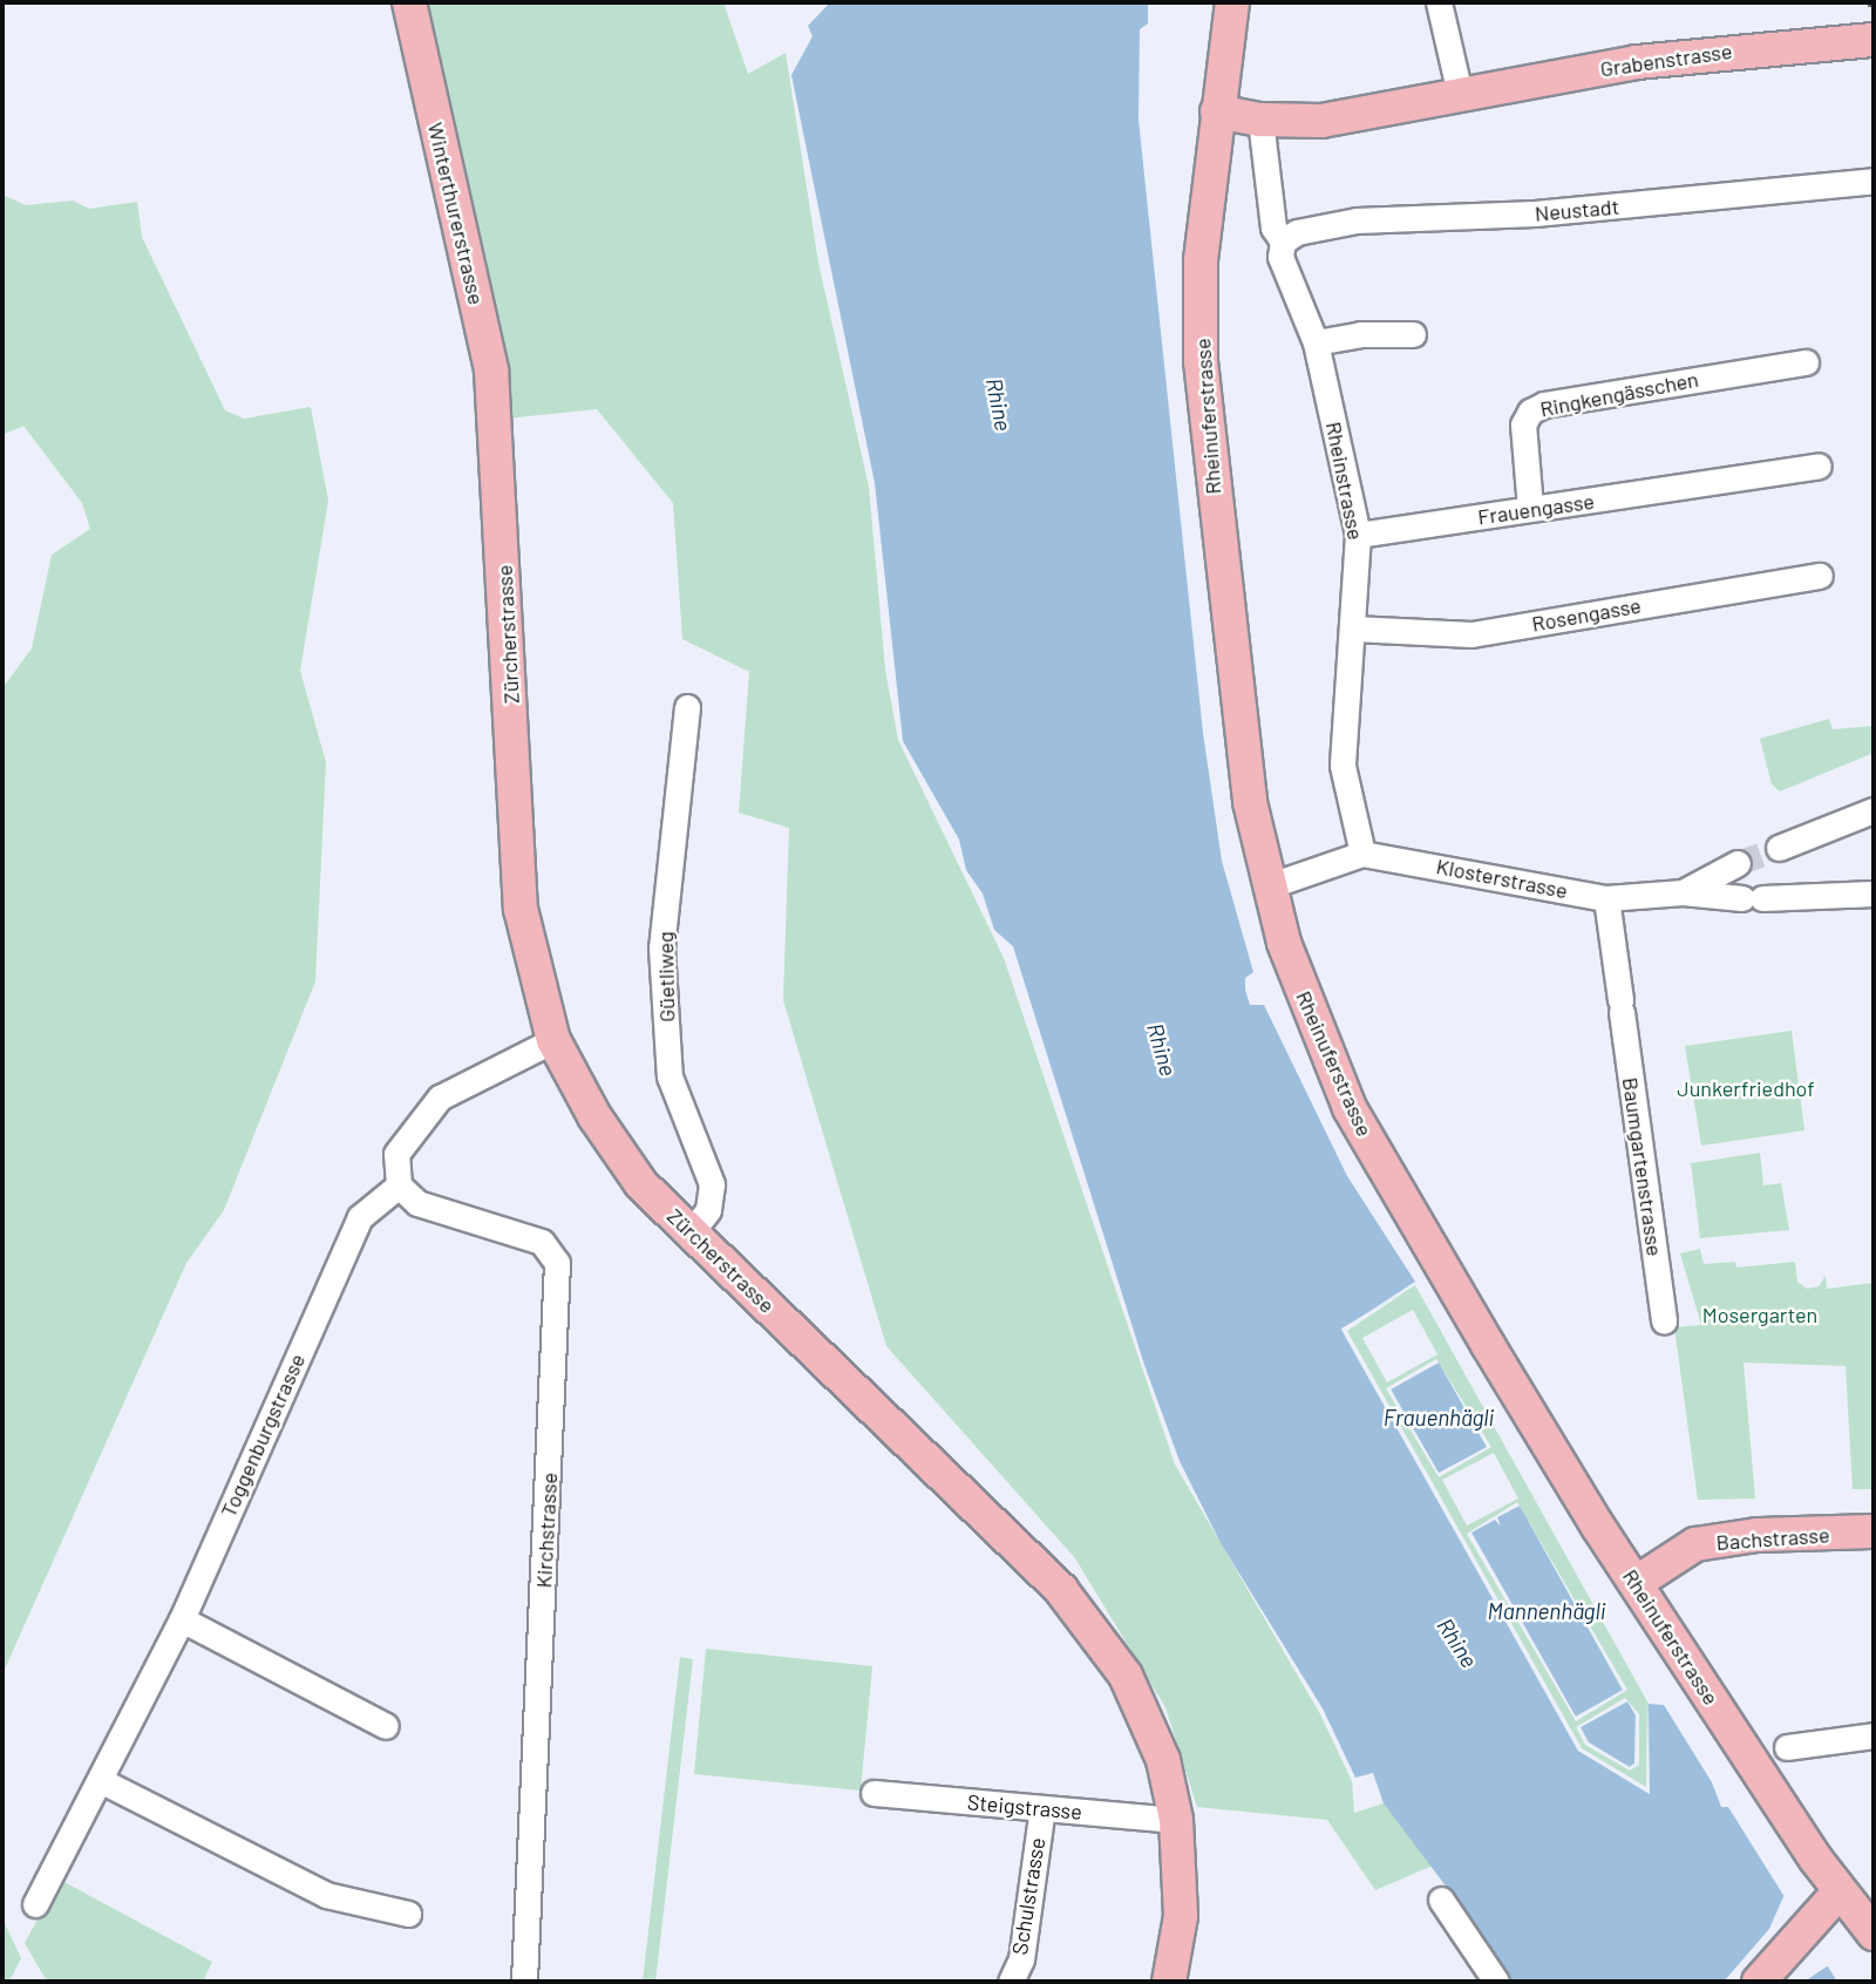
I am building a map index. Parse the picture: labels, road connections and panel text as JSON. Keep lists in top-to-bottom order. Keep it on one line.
{"streets":{"main road":["Grabenstrasse","Winterthurerstrasse","Rheinuferstrasse","Zürcherstrasse","Bachstrasse"],"street":["Neustadt","Ringkengässchen","Rheinstrasse","Frauengasse","Rosengasse","Klosterstrasse","Güetliweg","Baumgartenstrasse","Toggenburgstrasse","Kirchstrasse","Steigstrasse","Schulstrasse"]},"crossings":[["Grabenstrasse","Rheinuferstrasse"],["Grabenstrasse","Rheinstrasse"],["Neustadt","Rheinstrasse"],["Winterthurerstrasse","Zürcherstrasse"],["Ringkengässchen","Frauengasse"],["Rheinuferstrasse","Klosterstrasse"],["Rheinuferstrasse","Bachstrasse"],["Rheinstrasse","Frauengasse"],["Rheinstrasse","Rosengasse"],["Rheinstrasse","Klosterstrasse"],["Zürcherstrasse","Güetliweg"],["Zürcherstrasse","Steigstrasse"],["Klosterstrasse","Baumgartenstrasse"],["Toggenburgstrasse","Kirchstrasse"],["Steigstrasse","Schulstrasse"]],"water":["Rhine","Frauenhägli","Mannenhägli"],"parks":["Junkerfriedhof","Mosergarten"]}
